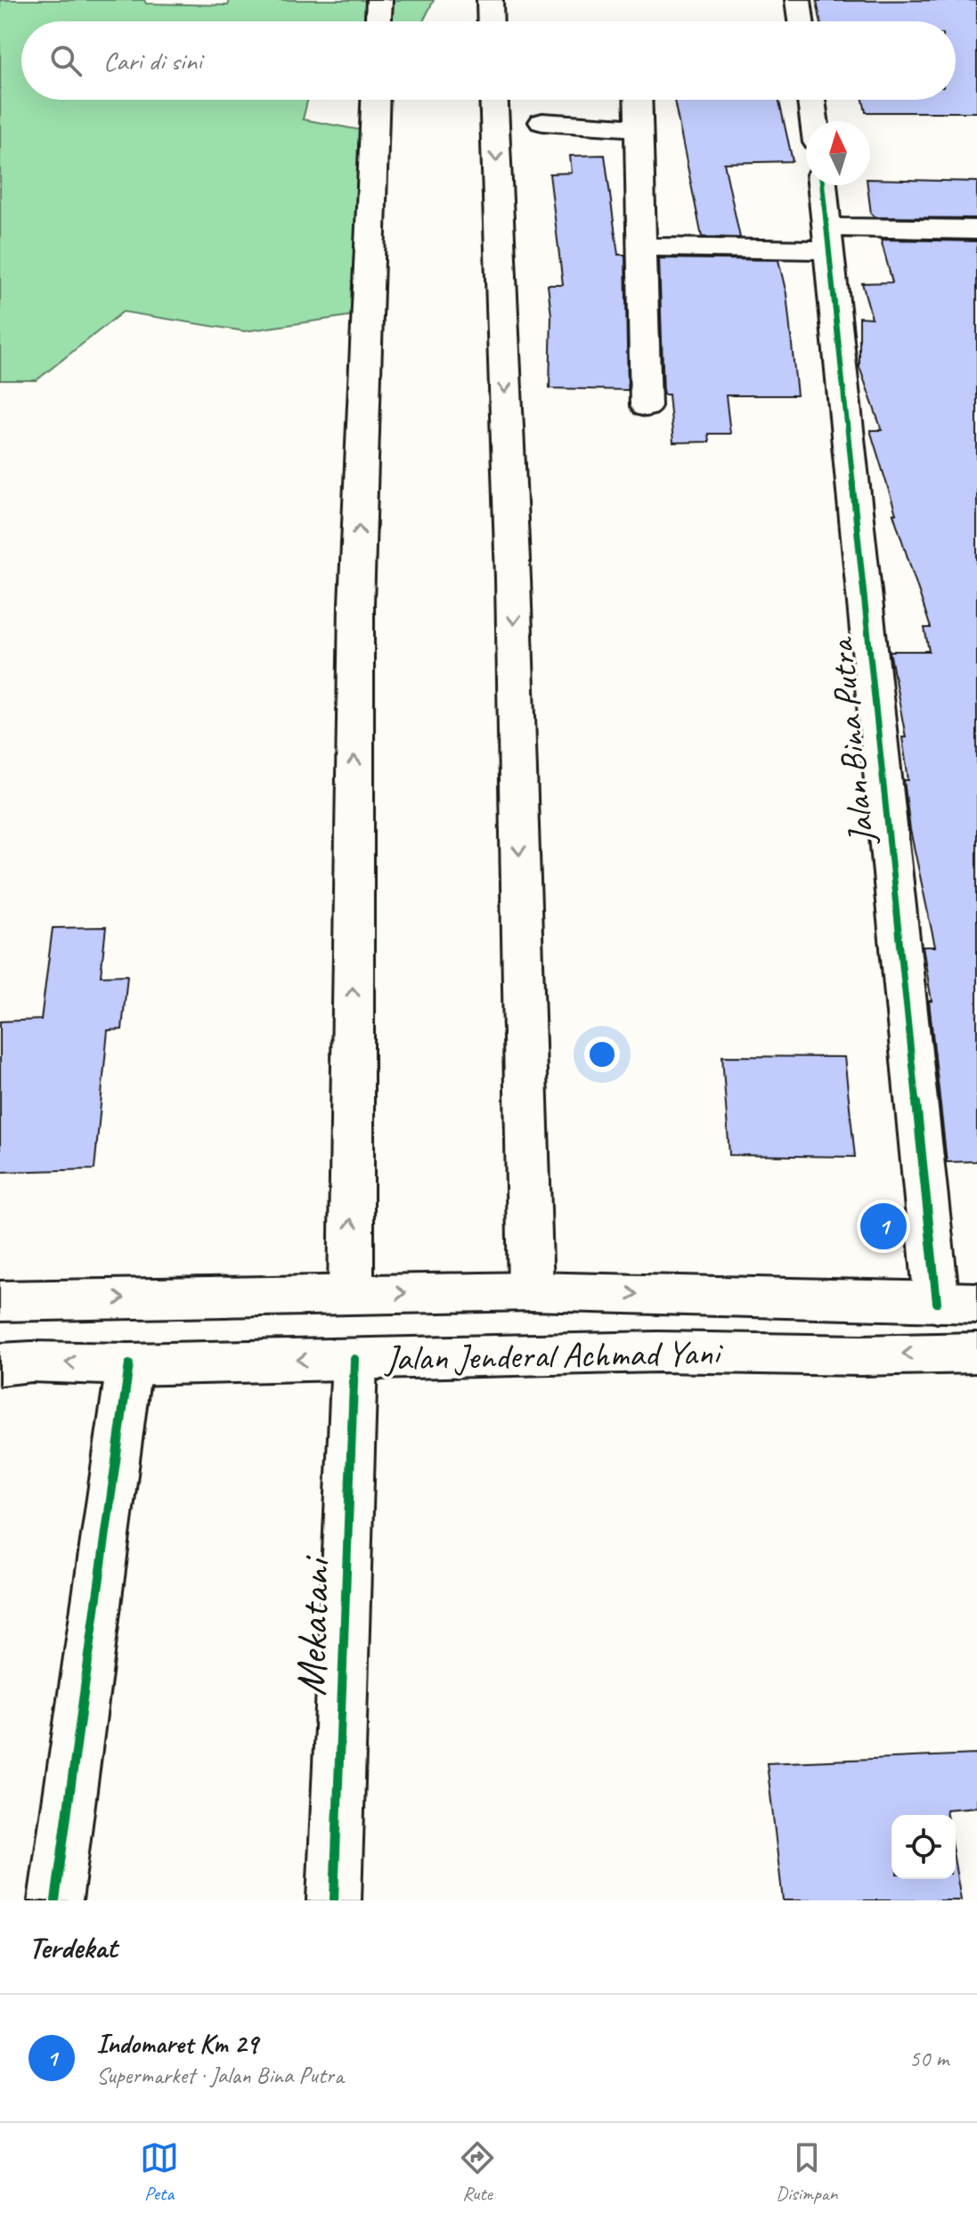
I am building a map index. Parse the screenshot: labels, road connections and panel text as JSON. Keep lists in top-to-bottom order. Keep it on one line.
{"streets":{"main road":["Jalan Bina Putra","Jalan Jenderal Achmad Yani","Mekatani"]},"crossings":[["Jalan Bina Putra","Jalan Jenderal Achmad Yani"],["Jalan Jenderal Achmad Yani","Mekatani"]],"north":"top","page":{"search":"Cari di sini","pins":"1","heading":"Terdekat","list":[{"mark":"1","name":"Indomaret Km 29","note":"Supermarket · Jalan Bina Putra","value":"50 m"}],"nav":["Peta","Rute","Disimpan"]}}
